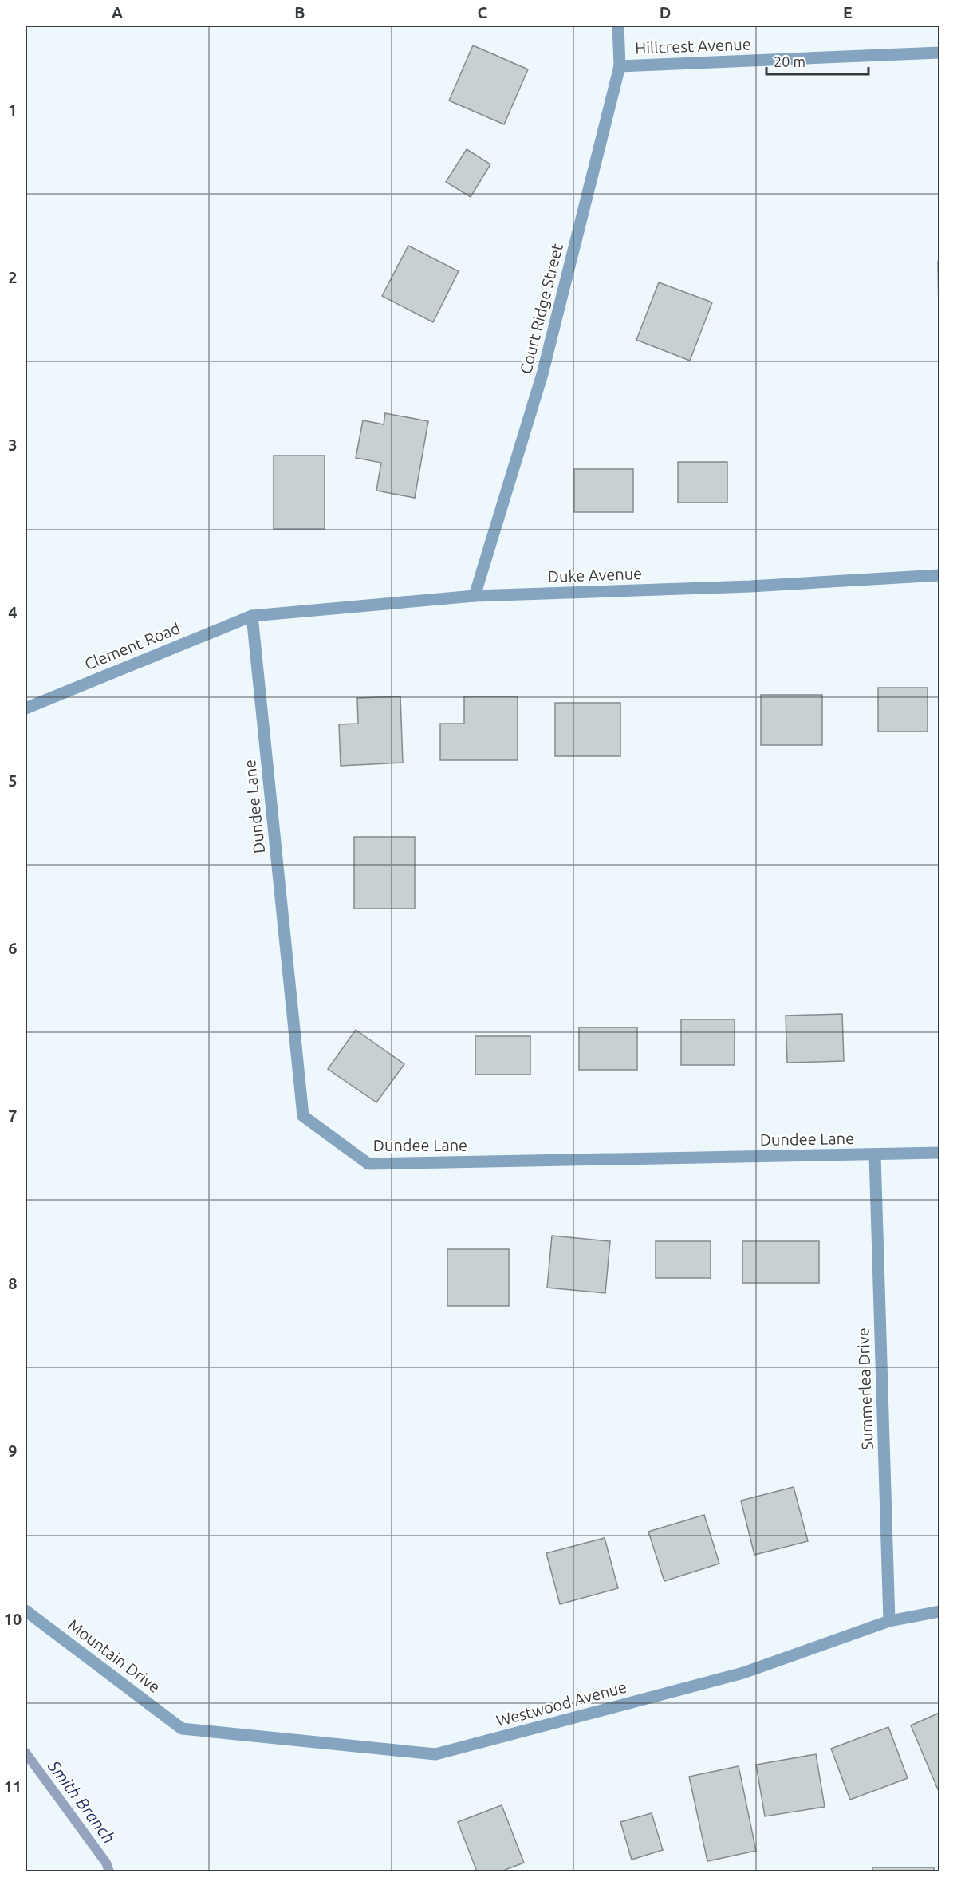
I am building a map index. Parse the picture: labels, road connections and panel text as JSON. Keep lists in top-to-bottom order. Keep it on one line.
{"streets":{"street":["Hillcrest Avenue","Court Ridge Street","Duke Avenue","Clement Road","Dundee Lane","Summerlea Drive","Mountain Drive","Westwood Avenue"]},"crossings":[["Hillcrest Avenue","Court Ridge Street"],["Court Ridge Street","Duke Avenue"],["Duke Avenue","Clement Road"],["Duke Avenue","Dundee Lane"],["Clement Road","Dundee Lane"],["Dundee Lane","Summerlea Drive"],["Summerlea Drive","Westwood Avenue"],["Mountain Drive","Westwood Avenue"]],"water":["Smith Branch"],"scale_bar":"20 m","grid":{"columns":["A","B","C","D","E"],"rows":["1","2","3","4","5","6","7","8","9","10","11"]}}
